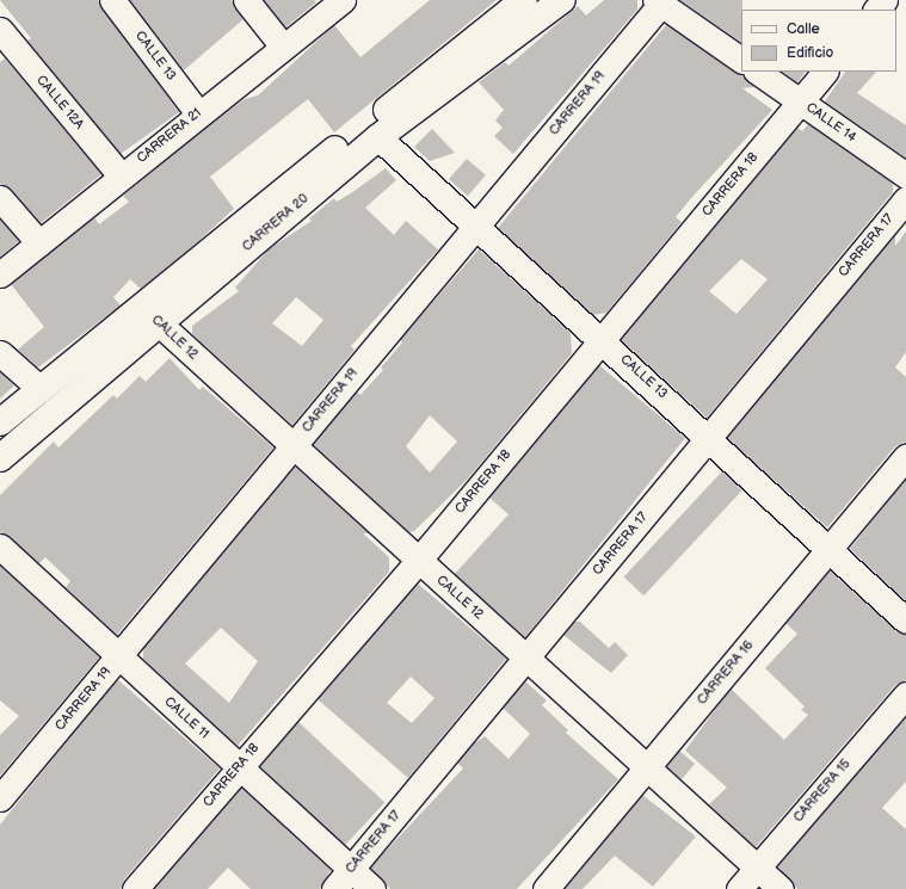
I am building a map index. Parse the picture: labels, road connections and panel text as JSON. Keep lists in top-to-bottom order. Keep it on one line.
{"streets":{"main road":["CARRERA 20"],"street":["CALLE 13","CALLE 12A","CARRERA 19","CALLE 14","CARRERA 21","CARRERA 18","CARRERA 17","CALLE 12","CARRERA 16","CALLE 11","CARRERA 15"]},"crossings":[["CALLE 13","CARRERA 19"],["CALLE 13","CARRERA 21"],["CALLE 13","CARRERA 18"],["CALLE 13","CARRERA 20"],["CALLE 13","CARRERA 17"],["CALLE 13","CARRERA 16"],["CALLE 12A","CARRERA 21"],["CARRERA 19","CALLE 12"],["CARRERA 19","CALLE 11"],["CALLE 14","CARRERA 18"],["CARRERA 18","CALLE 12"],["CARRERA 18","CALLE 11"],["CARRERA 20","CALLE 12"],["CARRERA 17","CALLE 12"],["CARRERA 17","CALLE 11"],["CALLE 12","CARRERA 16"],["CALLE 12","CARRERA 15"]],"legend":["Calle","Edificio"]}
